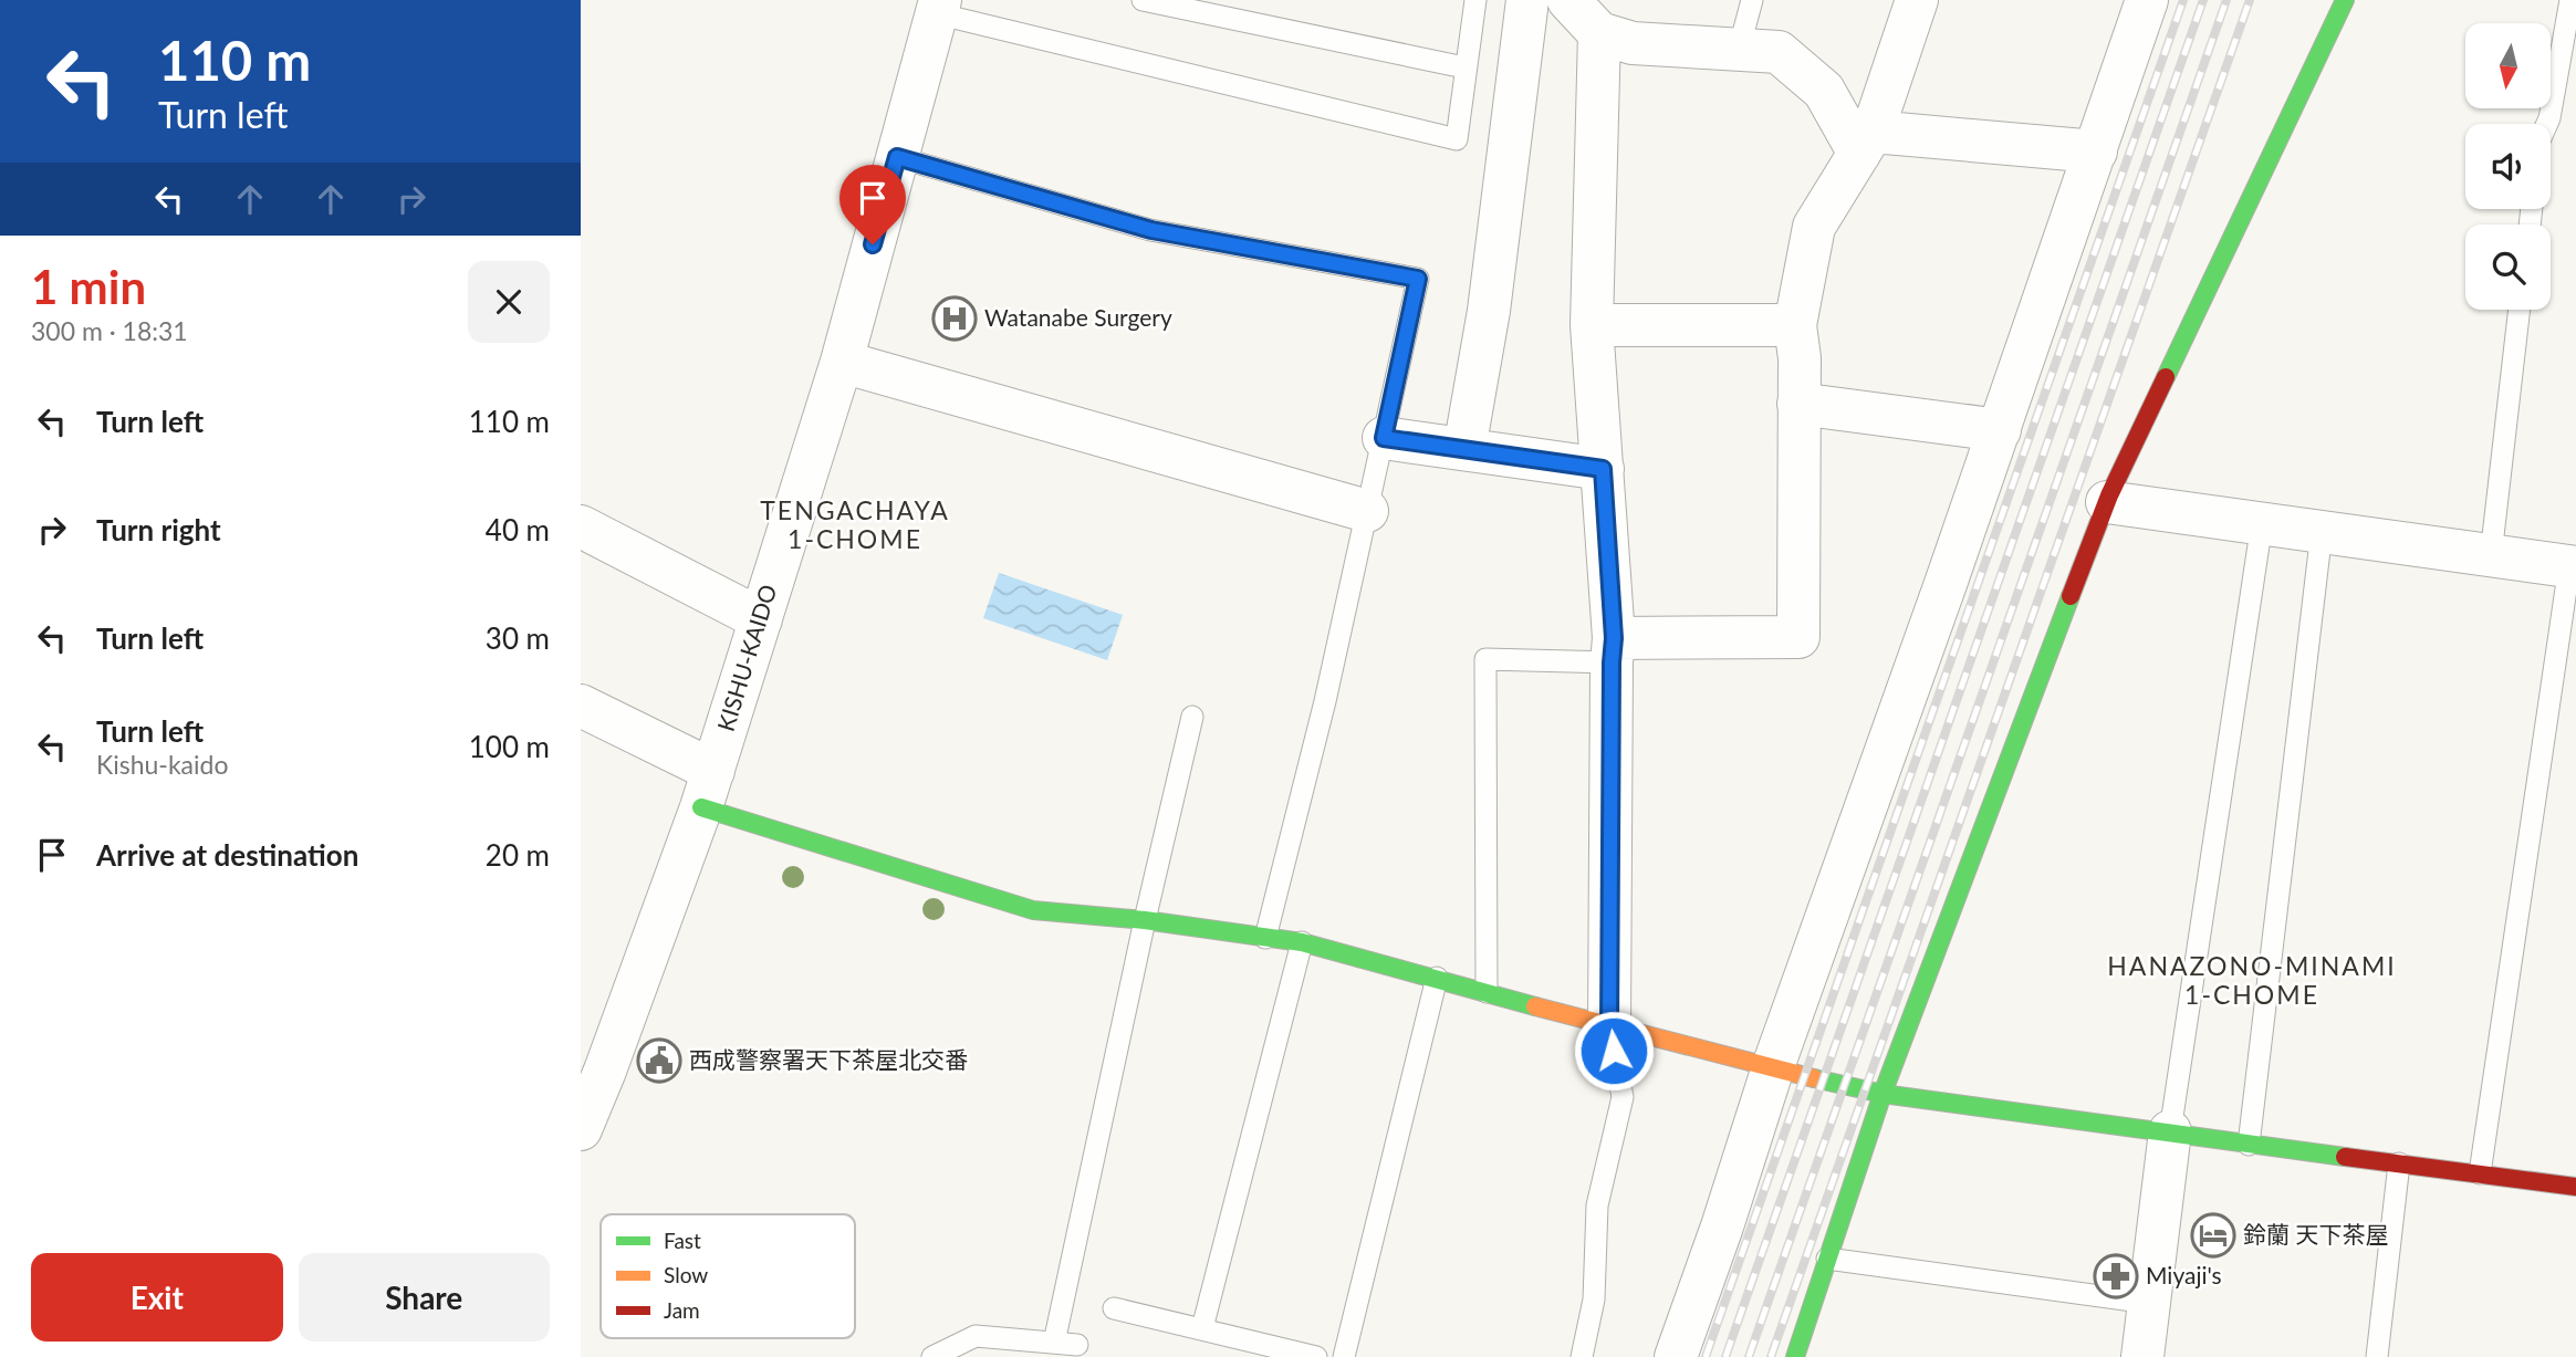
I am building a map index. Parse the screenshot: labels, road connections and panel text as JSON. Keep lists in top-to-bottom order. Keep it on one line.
{"streets":{"street":["KISHU-KAIDO"]},"districts":["TENGACHAYA 1-CHOME","HANAZONO-MINAMI 1-CHOME"],"places":{"hospital":["Watanabe Surgery"],"public building":["西成警察署天下茶屋北交番"],"hotel":["鈴蘭 天下茶屋"],"pharmacy":["Miyaji's"]},"legend":["Fast","Slow","Jam"],"north":"bottom","page":{"turn":["110 m","Turn left"],"heading":["1 min","300 m · 18:31"],"list":[{"name":"Turn left","value":"110 m"},{"name":"Turn right","value":"40 m"},{"name":"Turn left","value":"30 m"},{"name":"Turn left","note":"Kishu-kaido","value":"100 m"},{"name":"Arrive at destination","value":"20 m"}],"buttons":["Exit","Share"]}}
